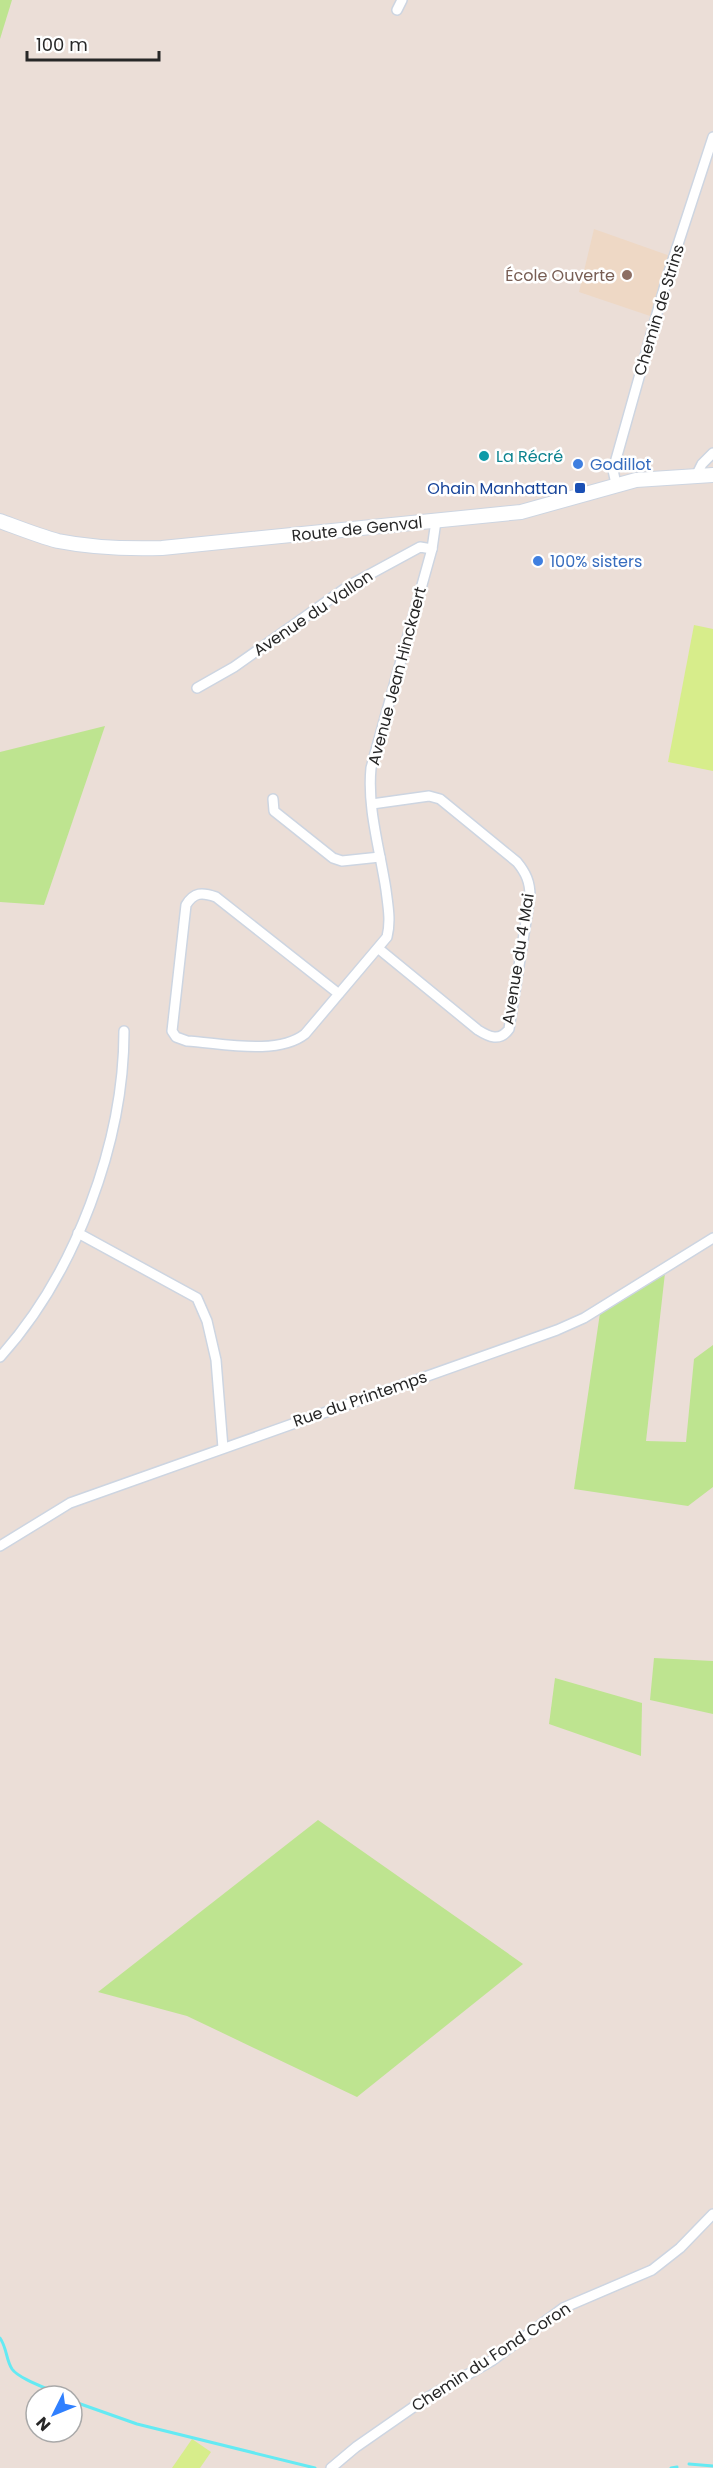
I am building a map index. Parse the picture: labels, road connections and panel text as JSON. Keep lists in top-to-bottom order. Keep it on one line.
{"streets":{"main road":["Route de Genval"],"street":["Chemin de Strins","Avenue du Vallon","Avenue Jean Hinckaert","Avenue du 4 Mai","Rue du Printemps","Chemin du Fond Coron"]},"crossings":[["Chemin de Strins","Route de Genval"],["Route de Genval","Avenue Jean Hinckaert"],["Avenue du Vallon","Avenue Jean Hinckaert"],["Avenue Jean Hinckaert","Avenue du 4 Mai"]],"places":{"other":["École Ouverte","La Récré","Godillot","100% sisters"],"transit":["Ohain Manhattan"]},"scale_bar":"100 m","north":"bottom left"}
